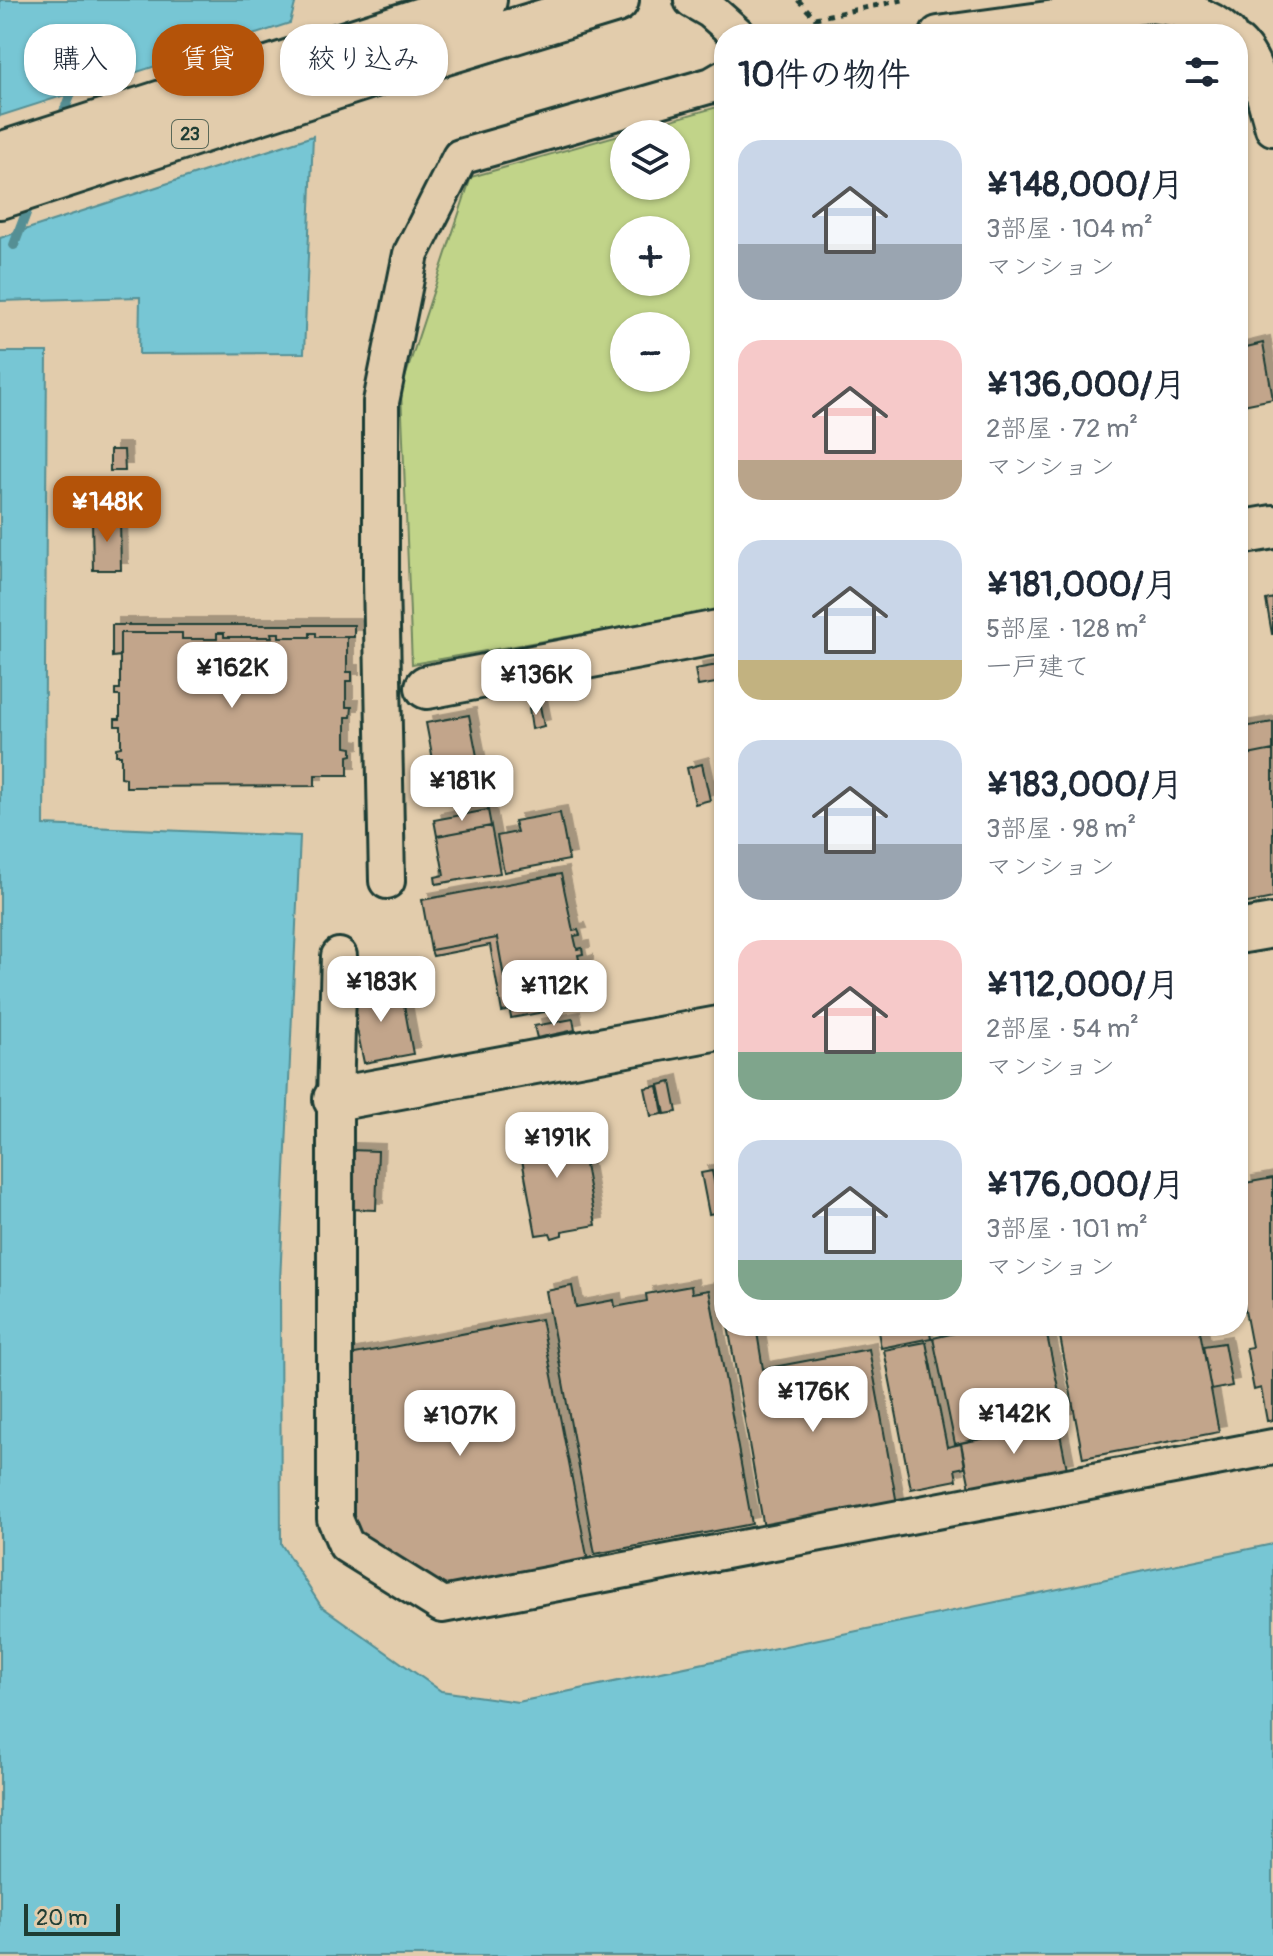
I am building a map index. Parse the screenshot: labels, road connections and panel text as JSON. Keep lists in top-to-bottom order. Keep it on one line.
{"streets":{"highway":["23"]},"scale_bar":"20 m","page":{"chip":["購入","賃貸","絞り込み"],"heading":"10件の物件","map_buttons":["+","−"],"list":[{"name":"¥148,000/月","note":"3部屋 · 104 m² · マンション"},{"name":"¥136,000/月","note":"2部屋 · 72 m² · マンション"},{"name":"¥181,000/月","note":"5部屋 · 128 m² · 一戸建て"},{"name":"¥183,000/月","note":"3部屋 · 98 m² · マンション"},{"name":"¥112,000/月","note":"2部屋 · 54 m² · マンション"},{"name":"¥176,000/月","note":"3部屋 · 101 m² · マンション"}],"price":["¥148K","¥162K","¥136K","¥181K","¥183K","¥112K","¥191K","¥176K","¥142K","¥107K"],"scale":"20 m"}}
